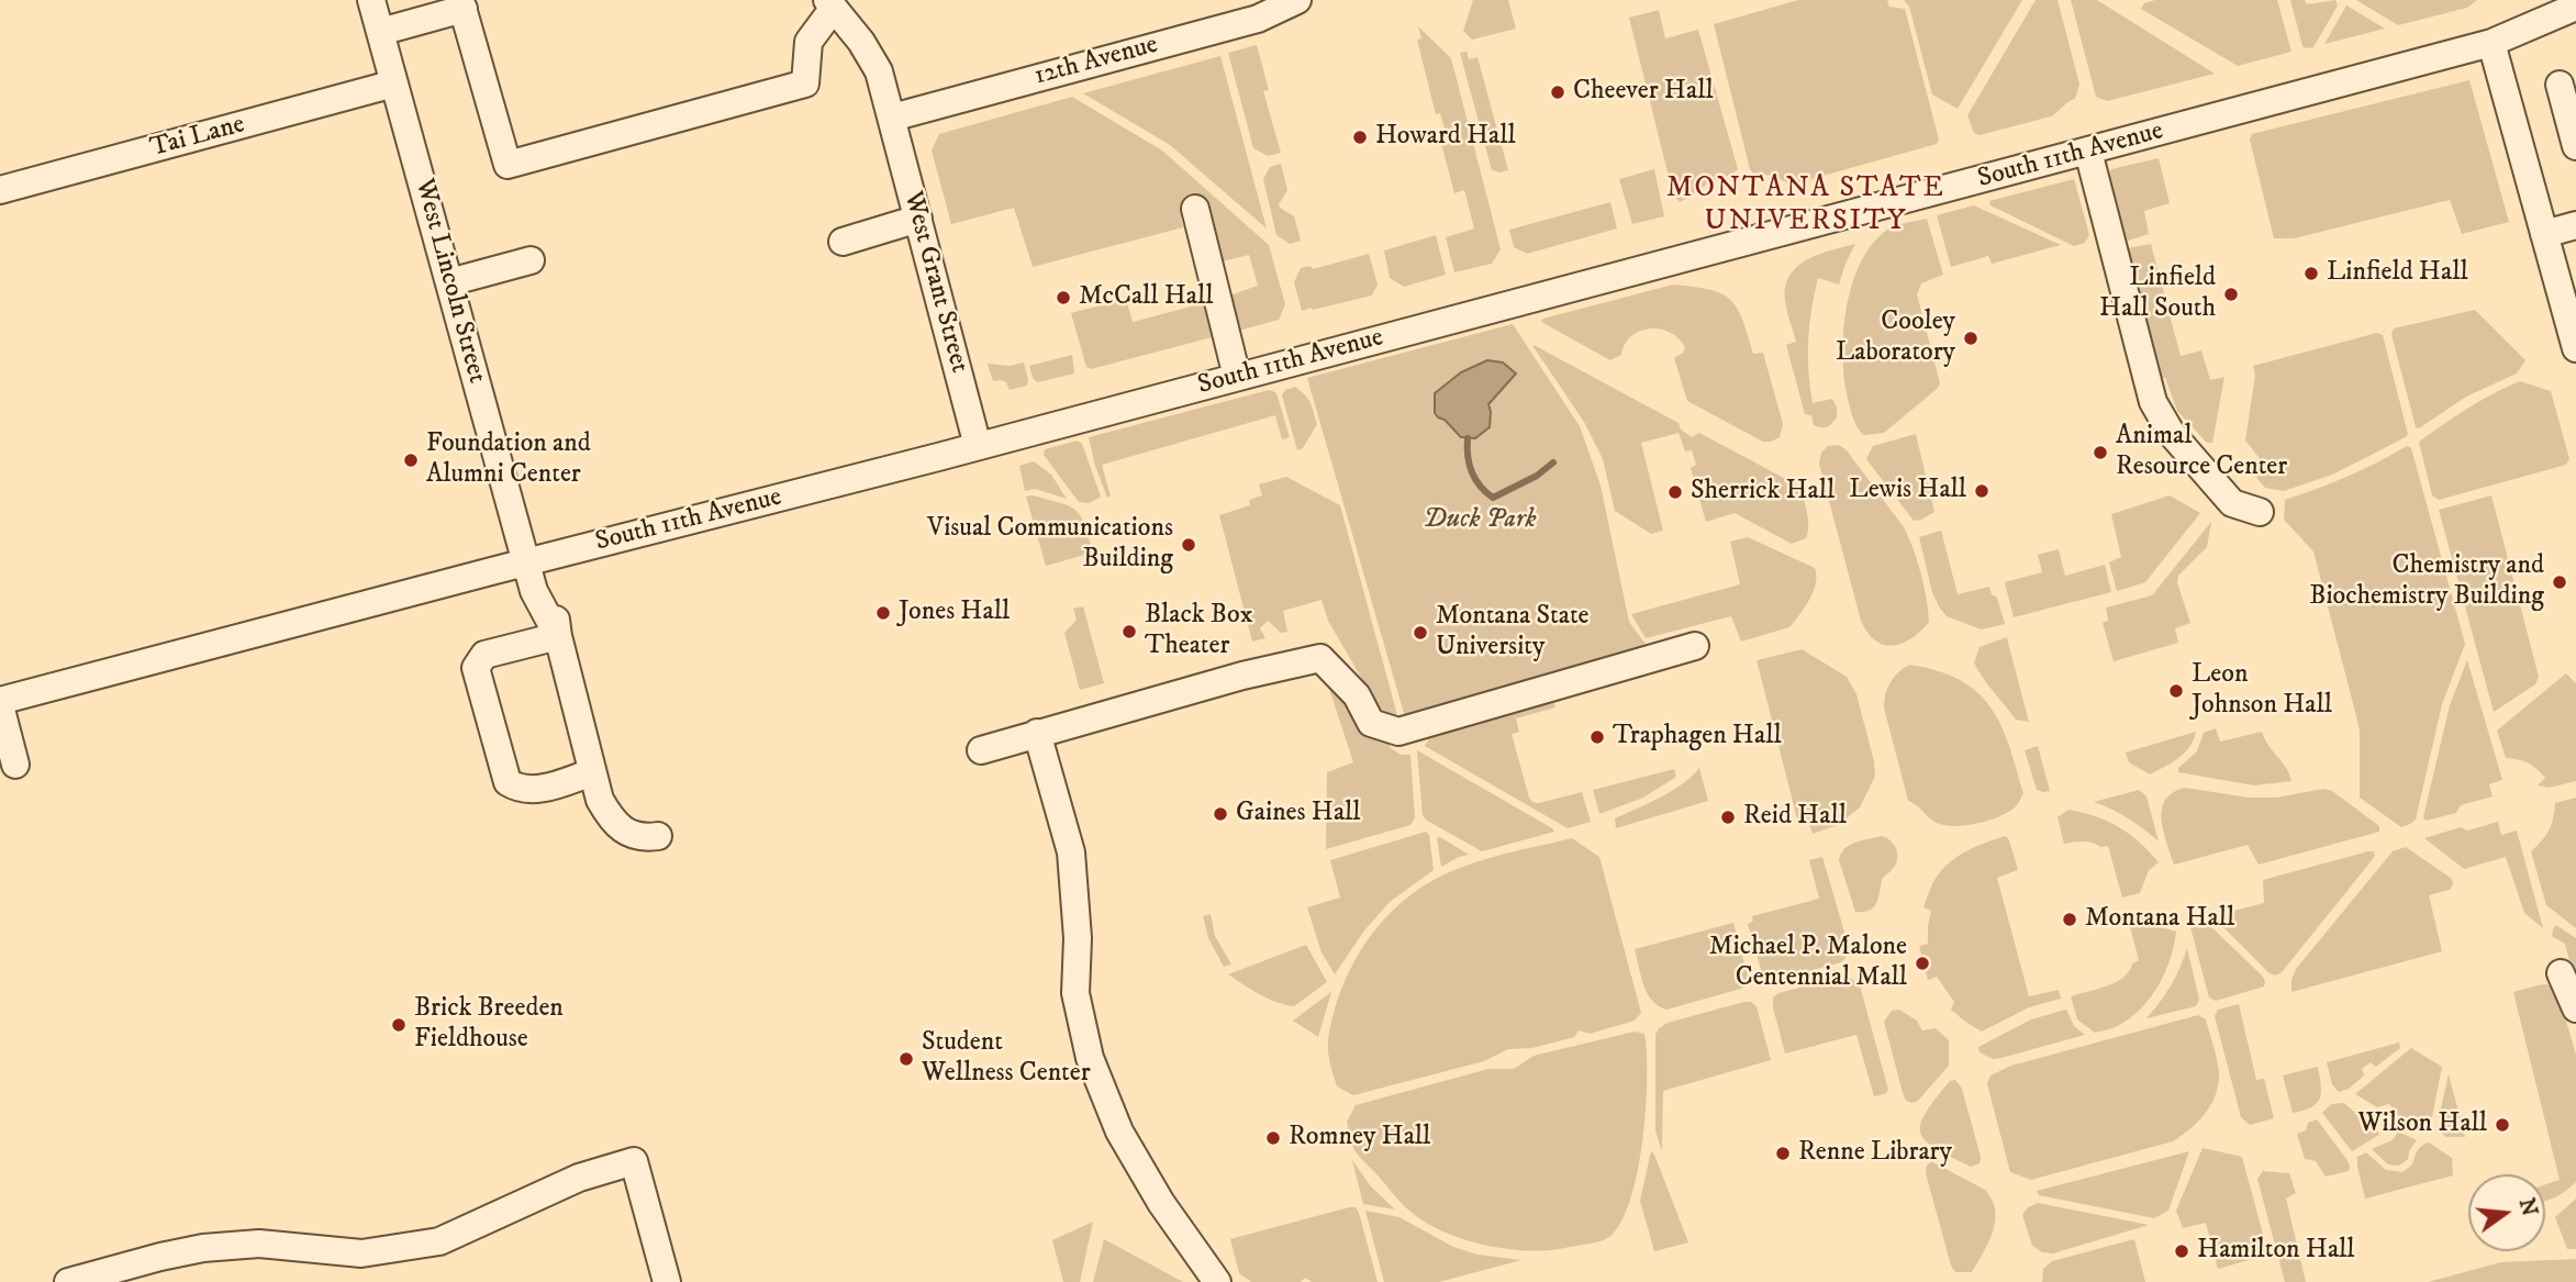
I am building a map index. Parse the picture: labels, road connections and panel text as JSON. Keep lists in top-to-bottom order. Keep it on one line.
{"streets":{"street":["12th Avenue","Tai Lane","South 11th Avenue","West Lincoln Street","West Grant Street"]},"crossings":[["12th Avenue","West Grant Street"],["Tai Lane","West Lincoln Street"],["South 11th Avenue","West Lincoln Street"],["South 11th Avenue","West Grant Street"]],"districts":["MONTANA STATE UNIVERSITY"],"parks":["Duck Park"],"places":["Cheever Hall","Howard Hall","Linfield Hall","Linfield Hall South","McCall Hall","Cooley Laboratory","Animal Resource Center","Foundation and Alumni Center","Lewis Hall","Sherrick Hall","Visual Communications Building","Chemistry and Biochemistry Building","Jones Hall","Black Box Theater","Montana State University","Leon Johnson Hall","Traphagen Hall","Gaines Hall","Reid Hall","Montana Hall","Michael P. Malone Centennial Mall","Brick Breeden Fieldhouse","Student Wellness Center","Wilson Hall","Romney Hall","Renne Library","Hamilton Hall"],"north":"right"}
